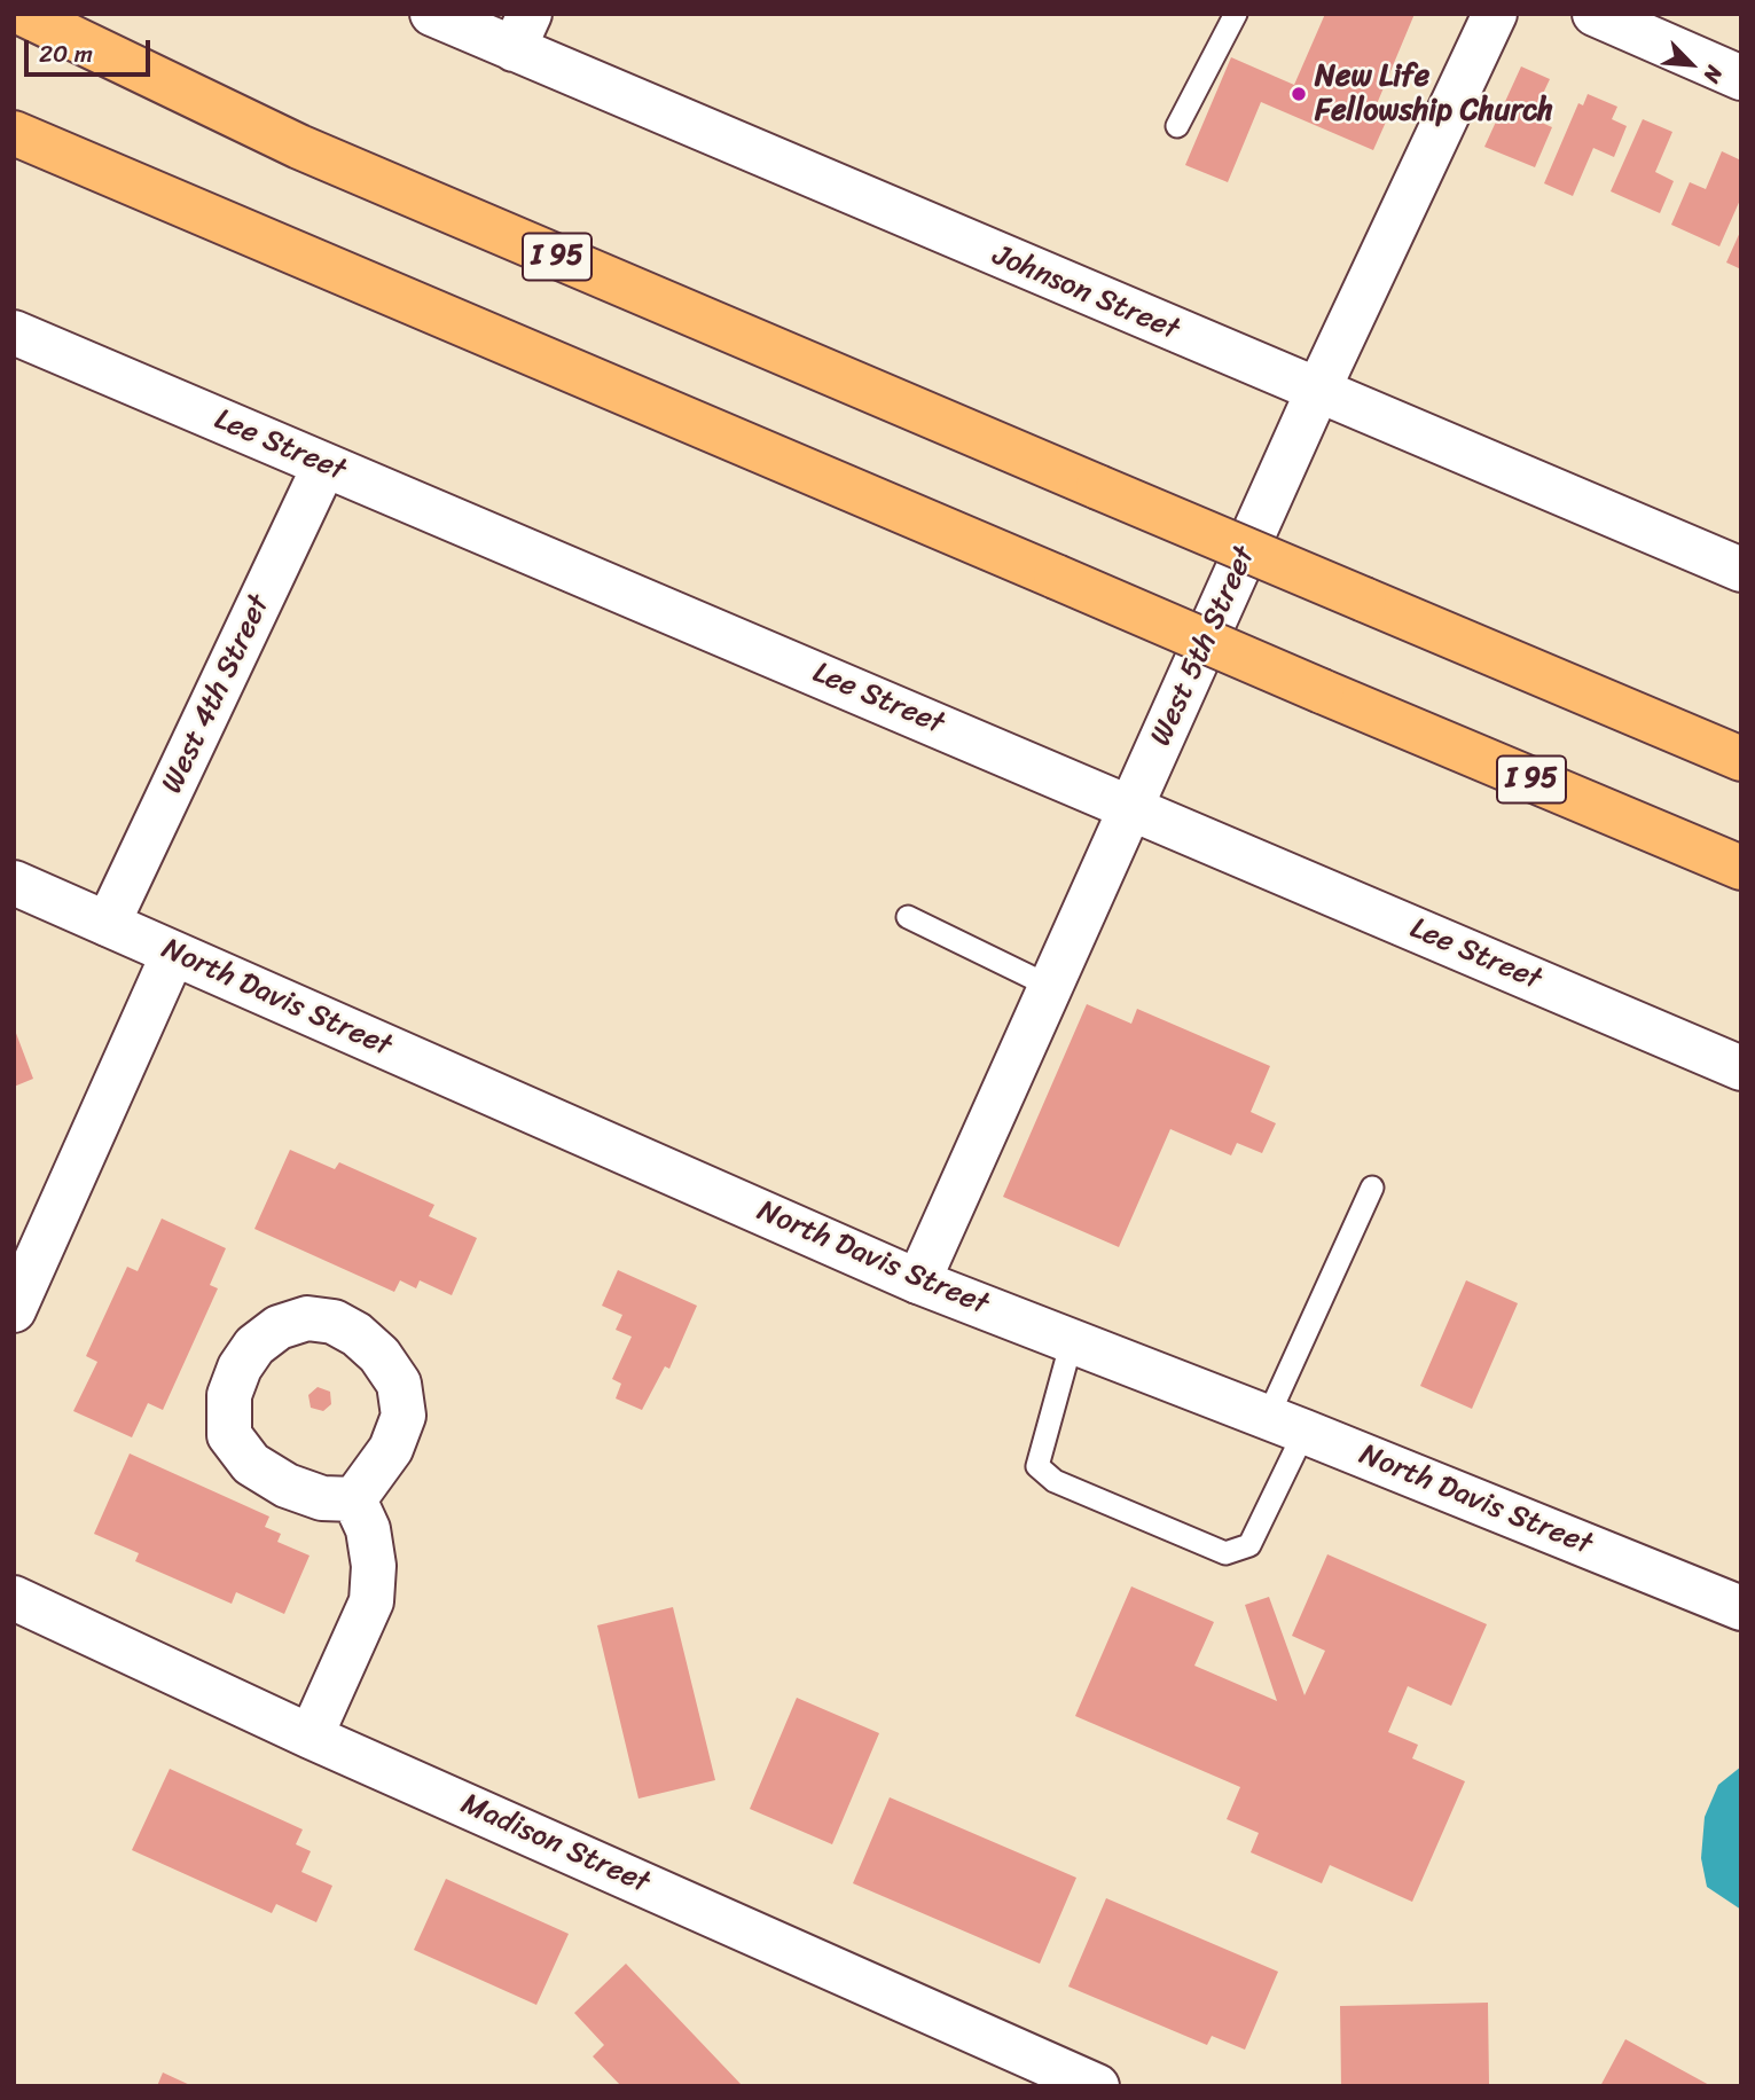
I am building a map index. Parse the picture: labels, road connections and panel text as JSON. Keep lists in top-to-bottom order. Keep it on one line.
{"streets":{"highway":["I 95"],"street":["Johnson Street","Lee Street","West 5th Street","West 4th Street","North Davis Street","Madison Street"]},"crossings":[["Johnson Street","West 5th Street"],["Lee Street","West 5th Street"],["Lee Street","West 4th Street"],["West 5th Street","North Davis Street"],["West 4th Street","North Davis Street"]],"places":["New Life Fellowship Church"],"scale_bar":"20 m","north":"bottom right"}
